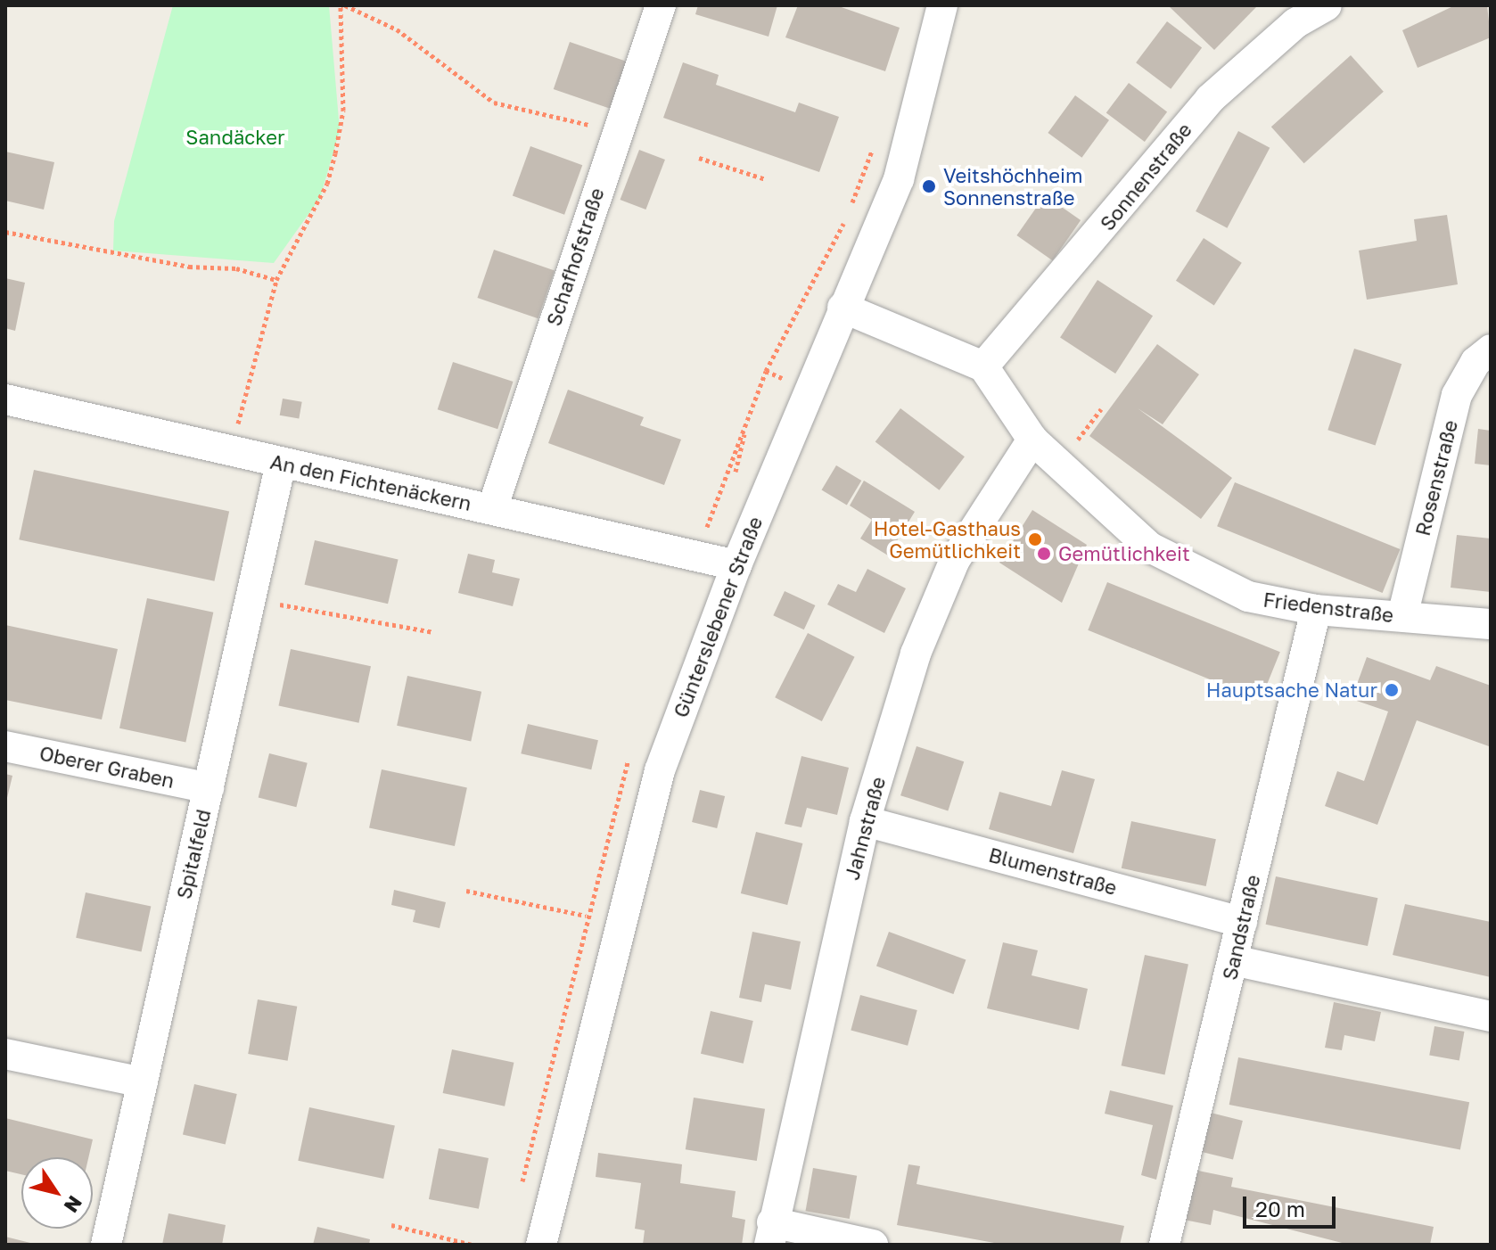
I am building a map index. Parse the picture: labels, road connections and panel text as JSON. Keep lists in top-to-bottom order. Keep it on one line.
{"streets":{"street":["Sonnenstraße","Schafhofstraße","Rosenstraße","An den Fichtenäckern","Friedenstraße","Günterslebener Straße","Oberer Graben","Jahnstraße","Spitalfeld","Blumenstraße","Sandstraße"]},"crossings":[["Sonnenstraße","Friedenstraße"],["Schafhofstraße","An den Fichtenäckern"],["Rosenstraße","Friedenstraße"],["An den Fichtenäckern","Günterslebener Straße"],["An den Fichtenäckern","Spitalfeld"],["Friedenstraße","Jahnstraße"],["Friedenstraße","Sandstraße"],["Oberer Graben","Spitalfeld"],["Jahnstraße","Blumenstraße"],["Blumenstraße","Sandstraße"]],"parks":["Sandäcker"],"places":["Veitshöchheim Sonnenstraße","Hotel-Gasthaus Gemütlichkeit","Gemütlichkeit","Hauptsache Natur"],"scale_bar":"20 m","north":"bottom right"}
